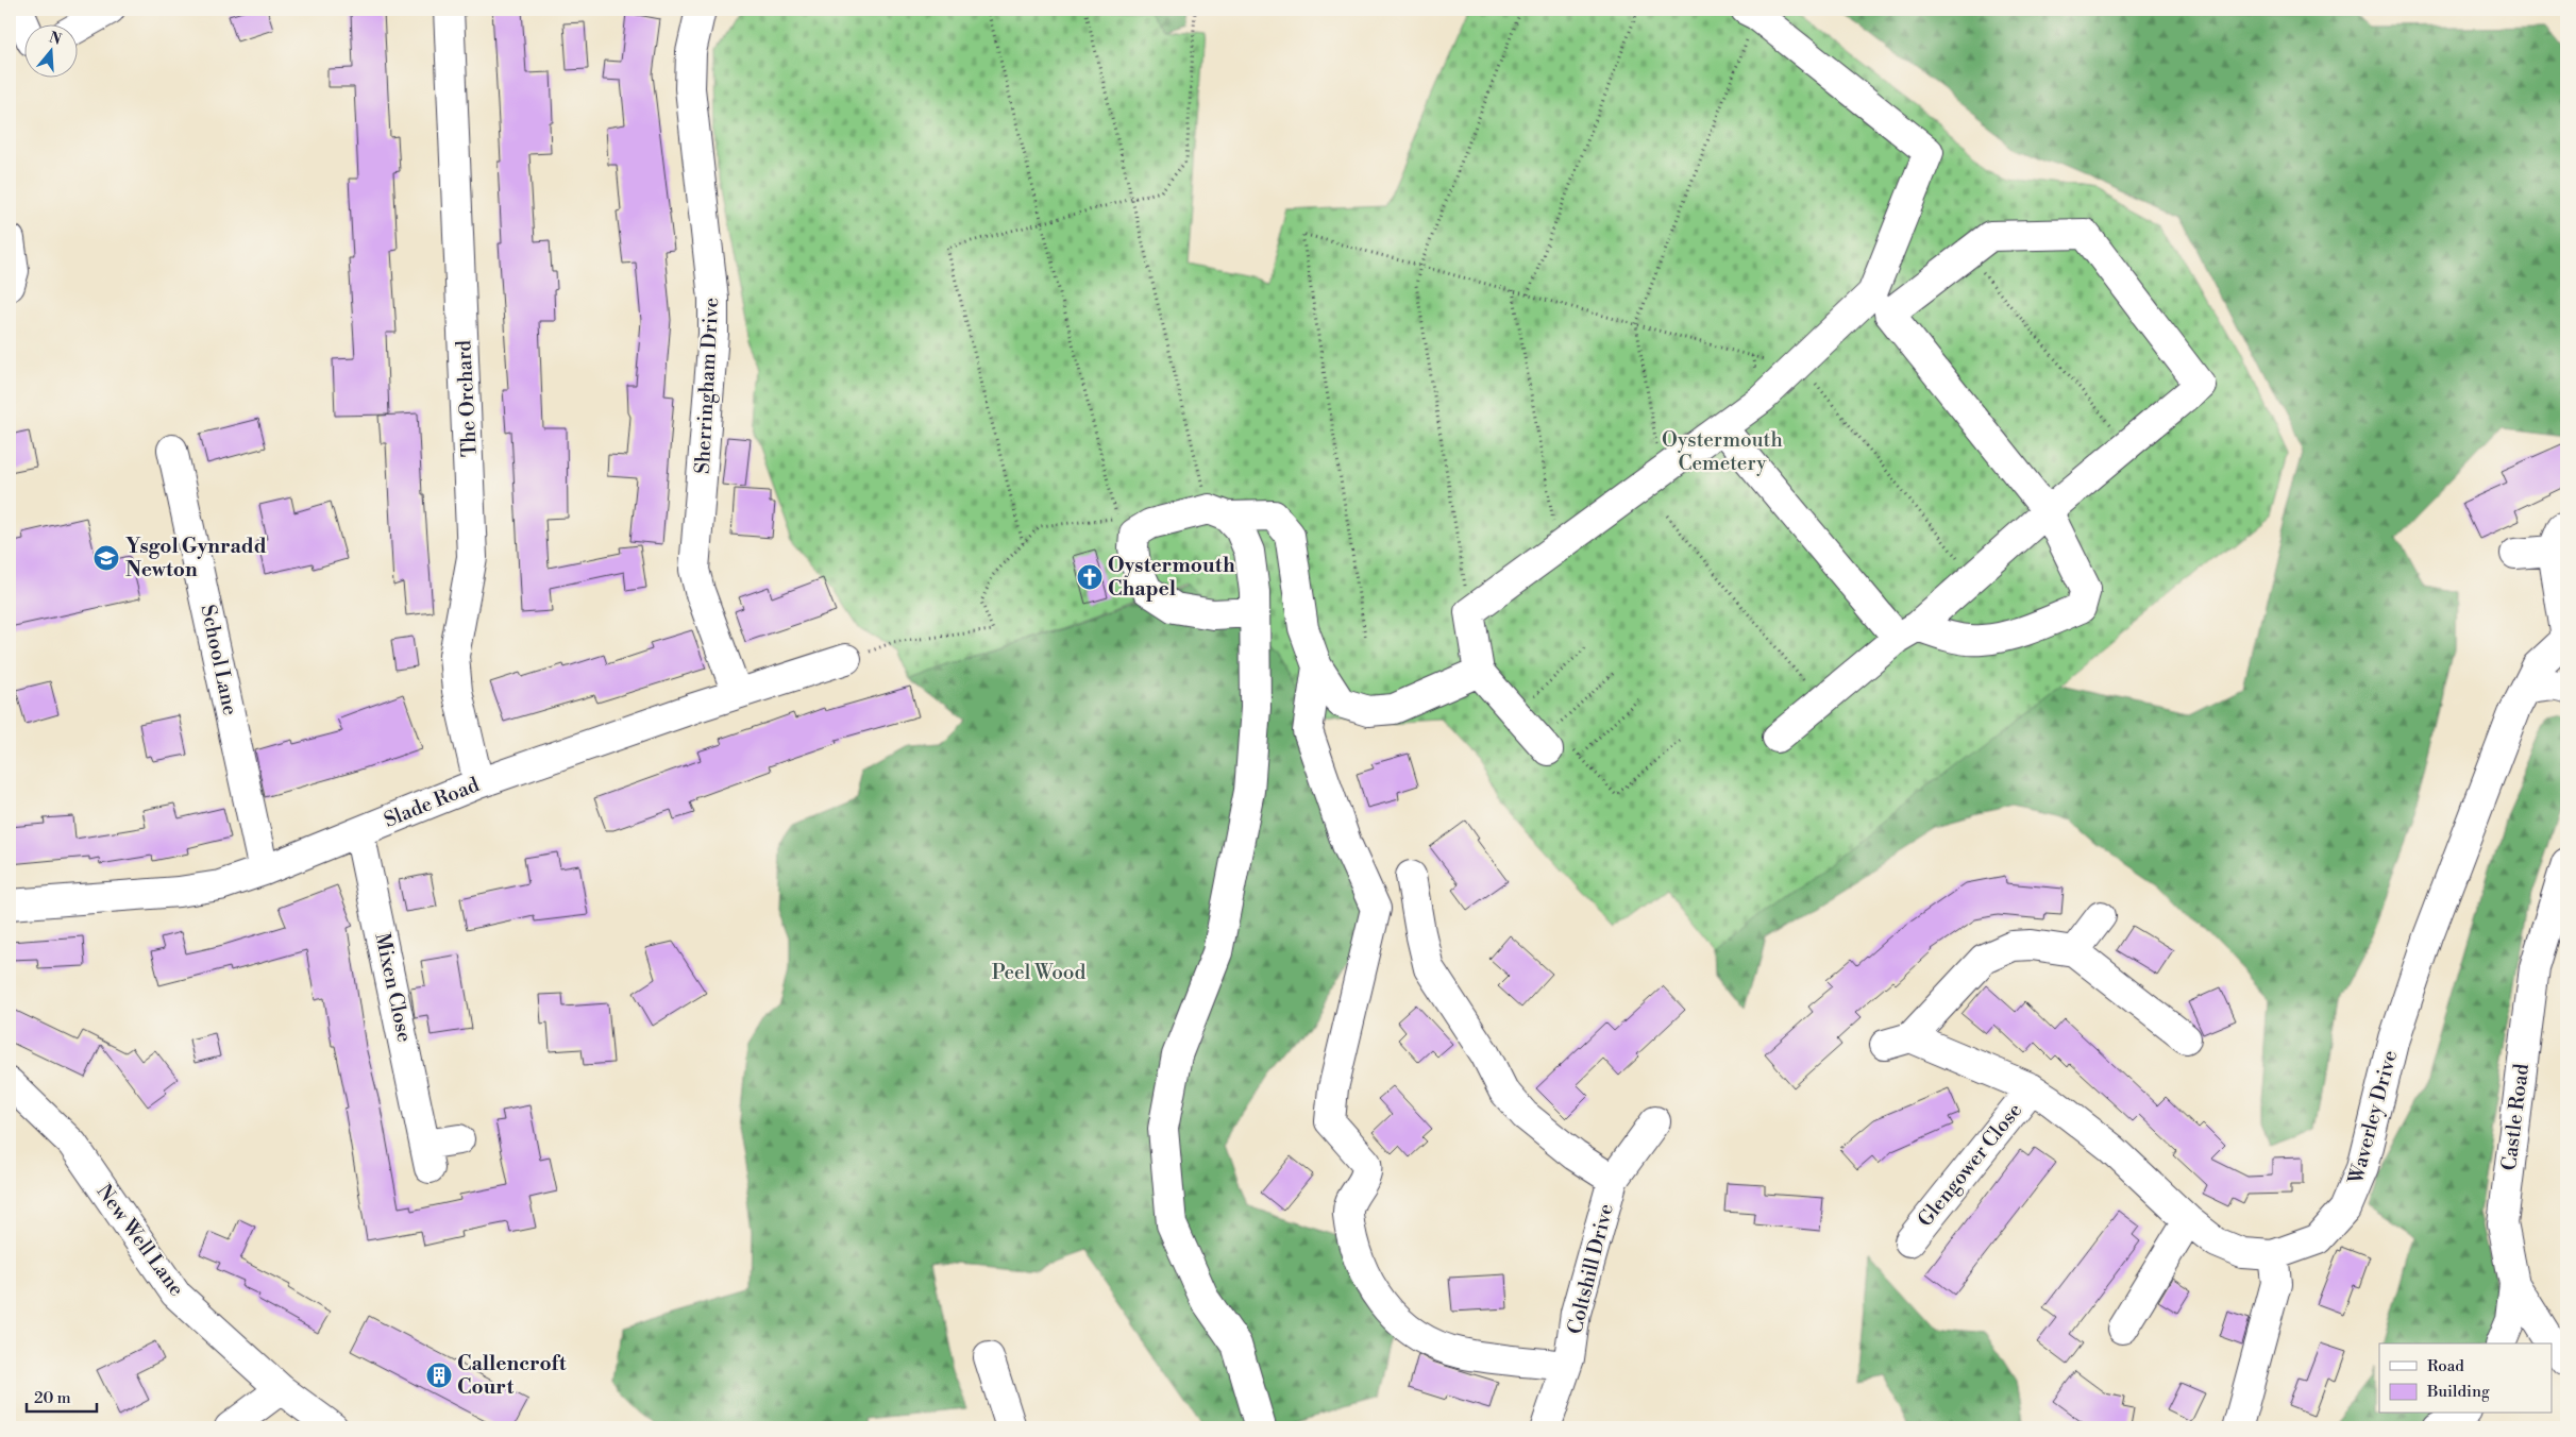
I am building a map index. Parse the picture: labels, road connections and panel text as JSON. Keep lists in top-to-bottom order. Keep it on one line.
{"streets":{"street":["Sherringham Drive","The Orchard","School Lane","Slade Road","Mixen Close","Waverley Drive","Castle Road","Glengower Close","New Well Lane","Coltshill Drive"]},"crossings":[["Sherringham Drive","Slade Road"],["The Orchard","Slade Road"],["School Lane","Slade Road"],["Slade Road","Mixen Close"],["Waverley Drive","Glengower Close"]],"parks":["Oystermouth Cemetery","Peel Wood"],"places":{"school or university":["Ysgol Gynradd Newton"],"church":["Oystermouth Chapel"],"building":["Callencroft Court"]},"legend":["Road","Building"],"scale_bar":"20 m","north":"top"}
